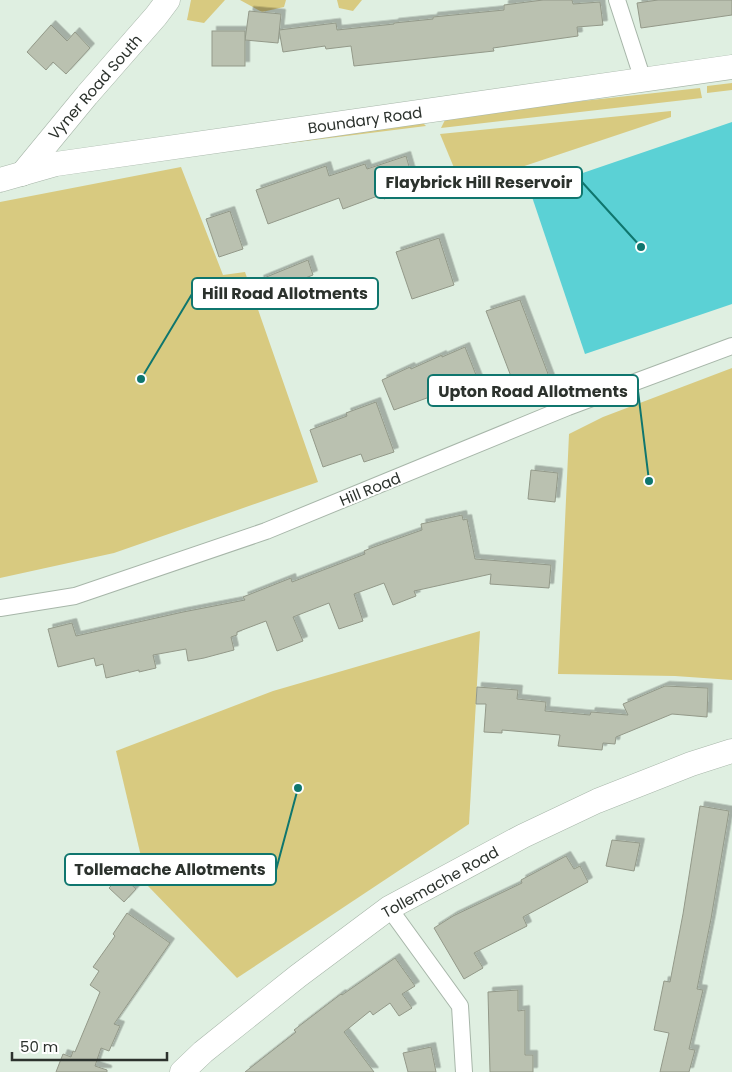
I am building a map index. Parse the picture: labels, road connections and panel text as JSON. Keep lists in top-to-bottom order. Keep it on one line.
{"streets":{"street":["Vyner Road South","Boundary Road","Hill Road","Tollemache Road"]},"crossings":[["Vyner Road South","Boundary Road"]],"places":["Flaybrick Hill Reservoir","Hill Road Allotments","Upton Road Allotments","Tollemache Allotments"],"scale_bar":"50 m"}
